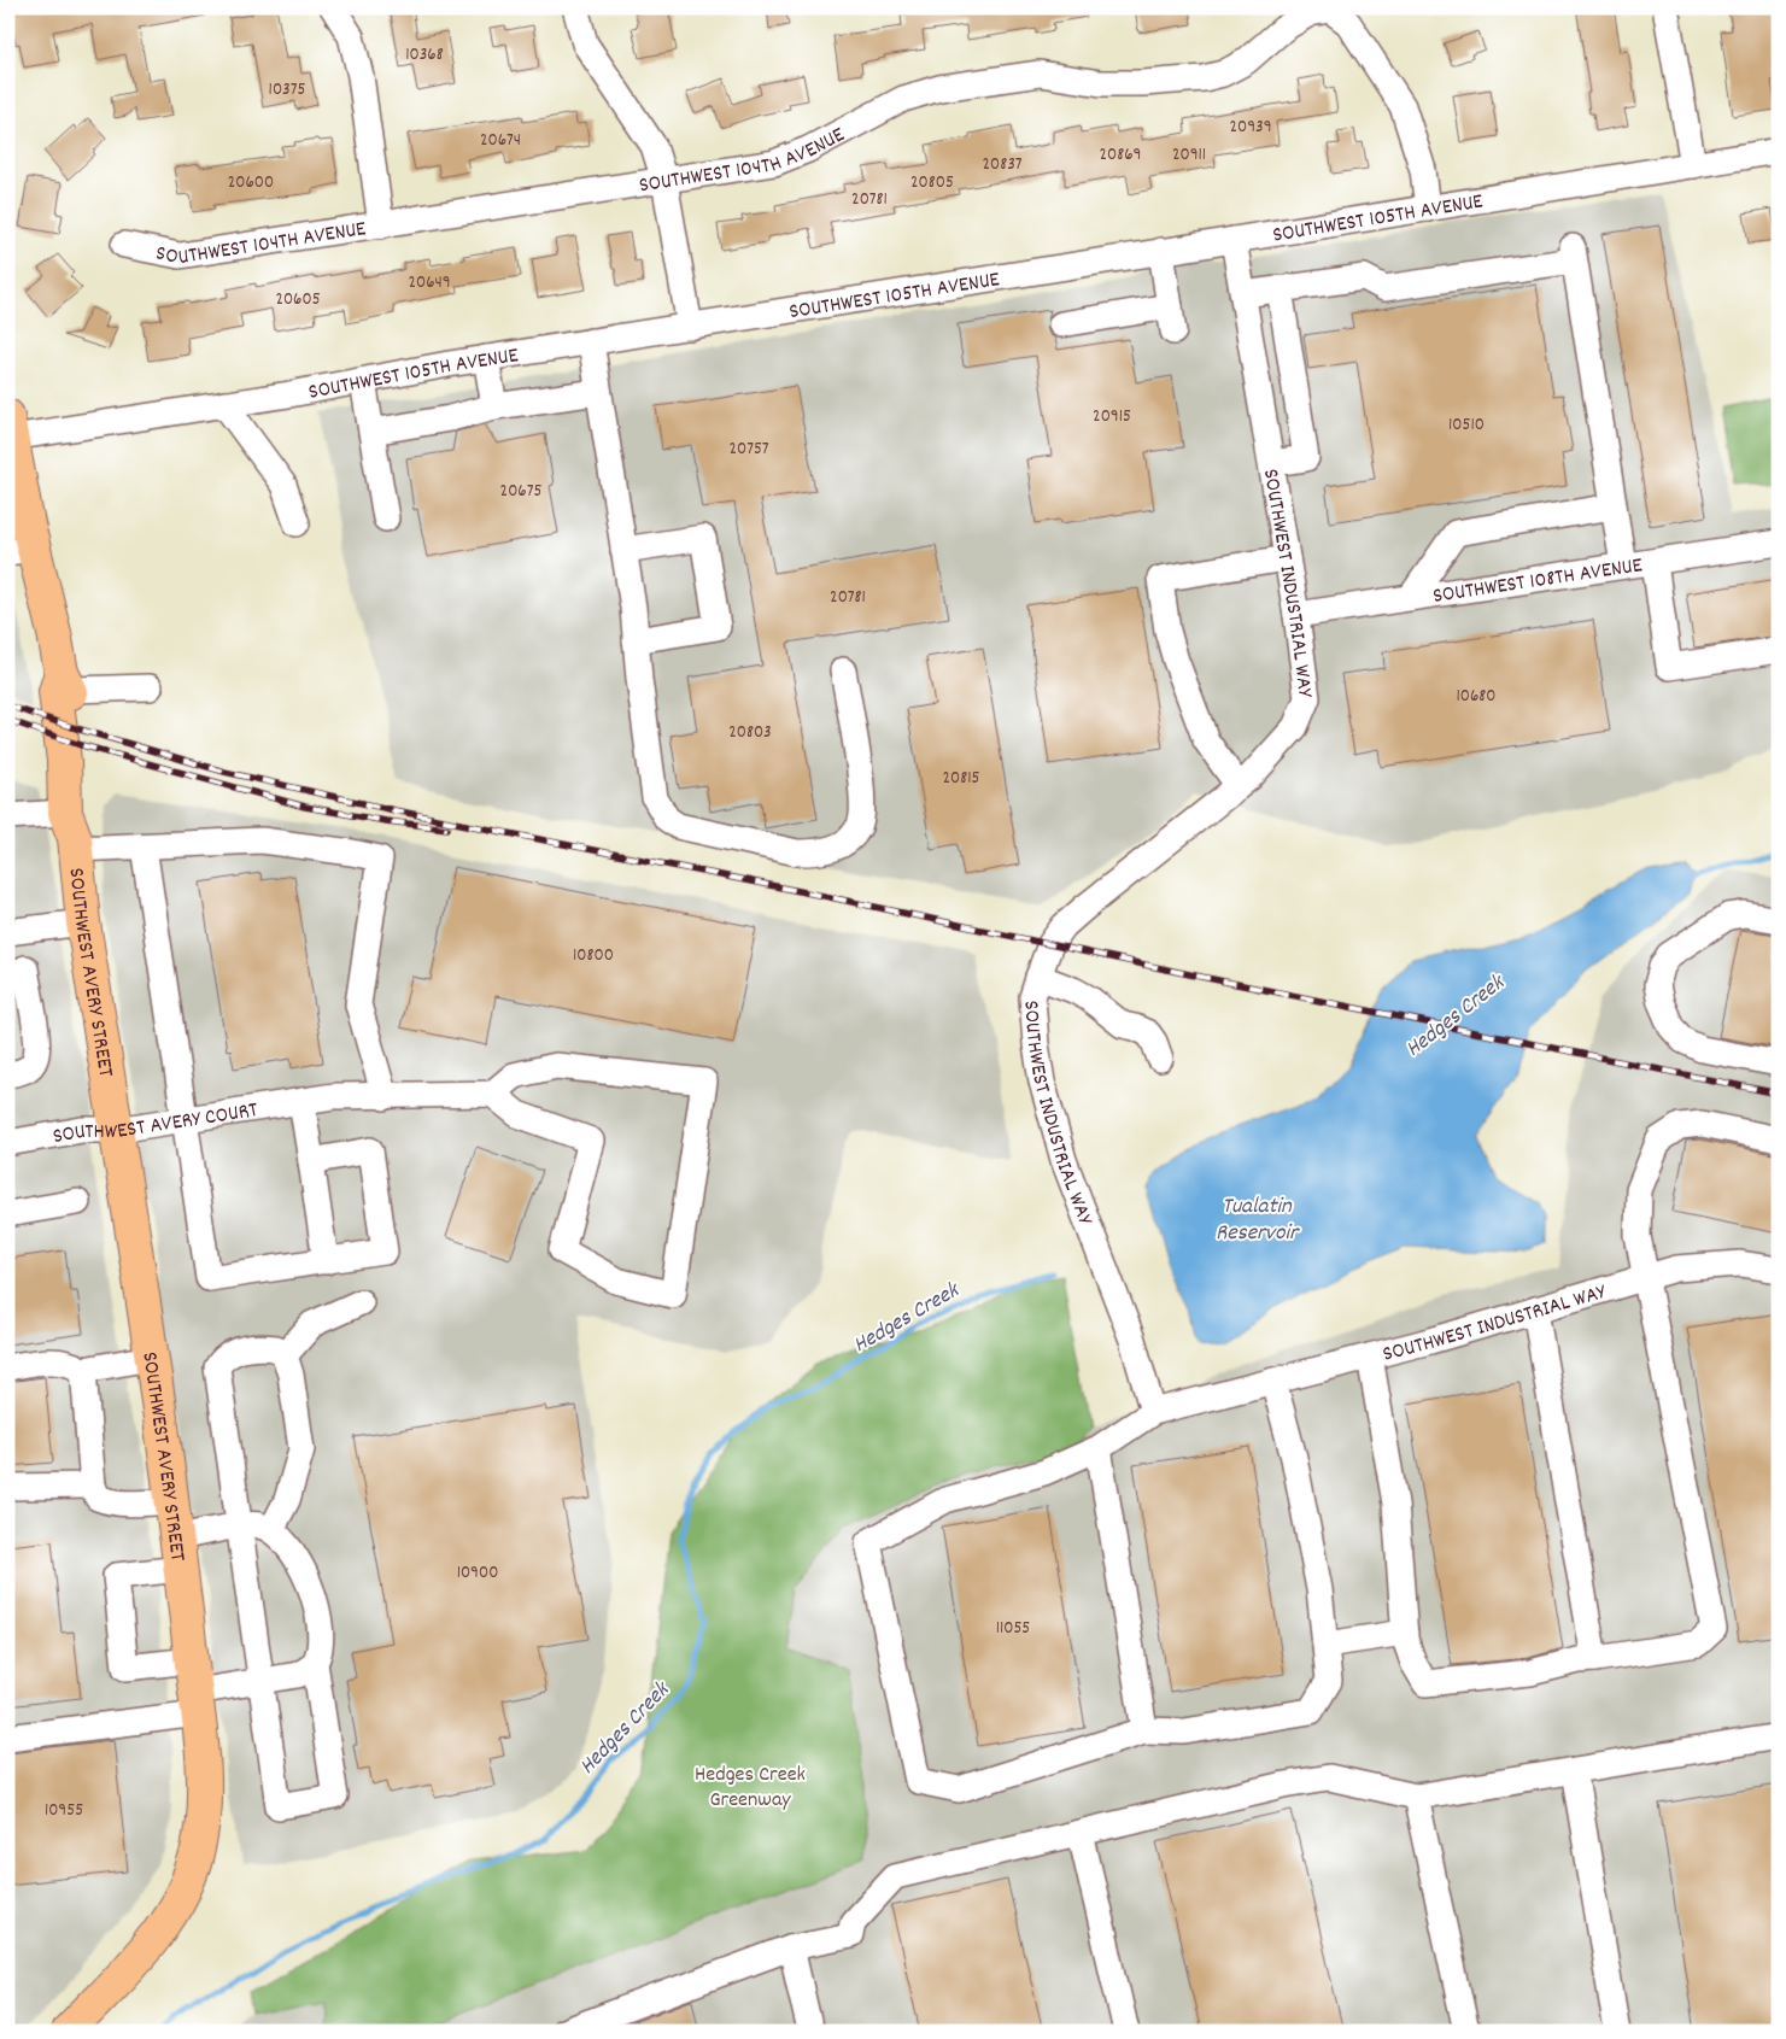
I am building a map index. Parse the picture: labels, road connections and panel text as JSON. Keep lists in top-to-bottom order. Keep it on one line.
{"streets":{"main road":["SOUTHWEST AVERY STREET"],"street":["SOUTHWEST 104TH AVENUE","SOUTHWEST 105TH AVENUE","SOUTHWEST 108TH AVENUE","SOUTHWEST INDUSTRIAL WAY","SOUTHWEST AVERY COURT"]},"crossings":[["SOUTHWEST 105TH AVENUE","SOUTHWEST INDUSTRIAL WAY"],["SOUTHWEST 105TH AVENUE","SOUTHWEST AVERY STREET"],["SOUTHWEST 108TH AVENUE","SOUTHWEST INDUSTRIAL WAY"],["SOUTHWEST AVERY STREET","SOUTHWEST AVERY COURT"]],"water":["Hedges Creek","Tualatin Reservoir"],"parks":["Hedges Creek Greenway"],"house_numbers":["10368","10375","20939","20674","20869","20911","20837","20600","20805","20781","20649","20605","20915","10510","20757","20675","20781","10680","20803","20815","10800","10900","11055","10955"]}
